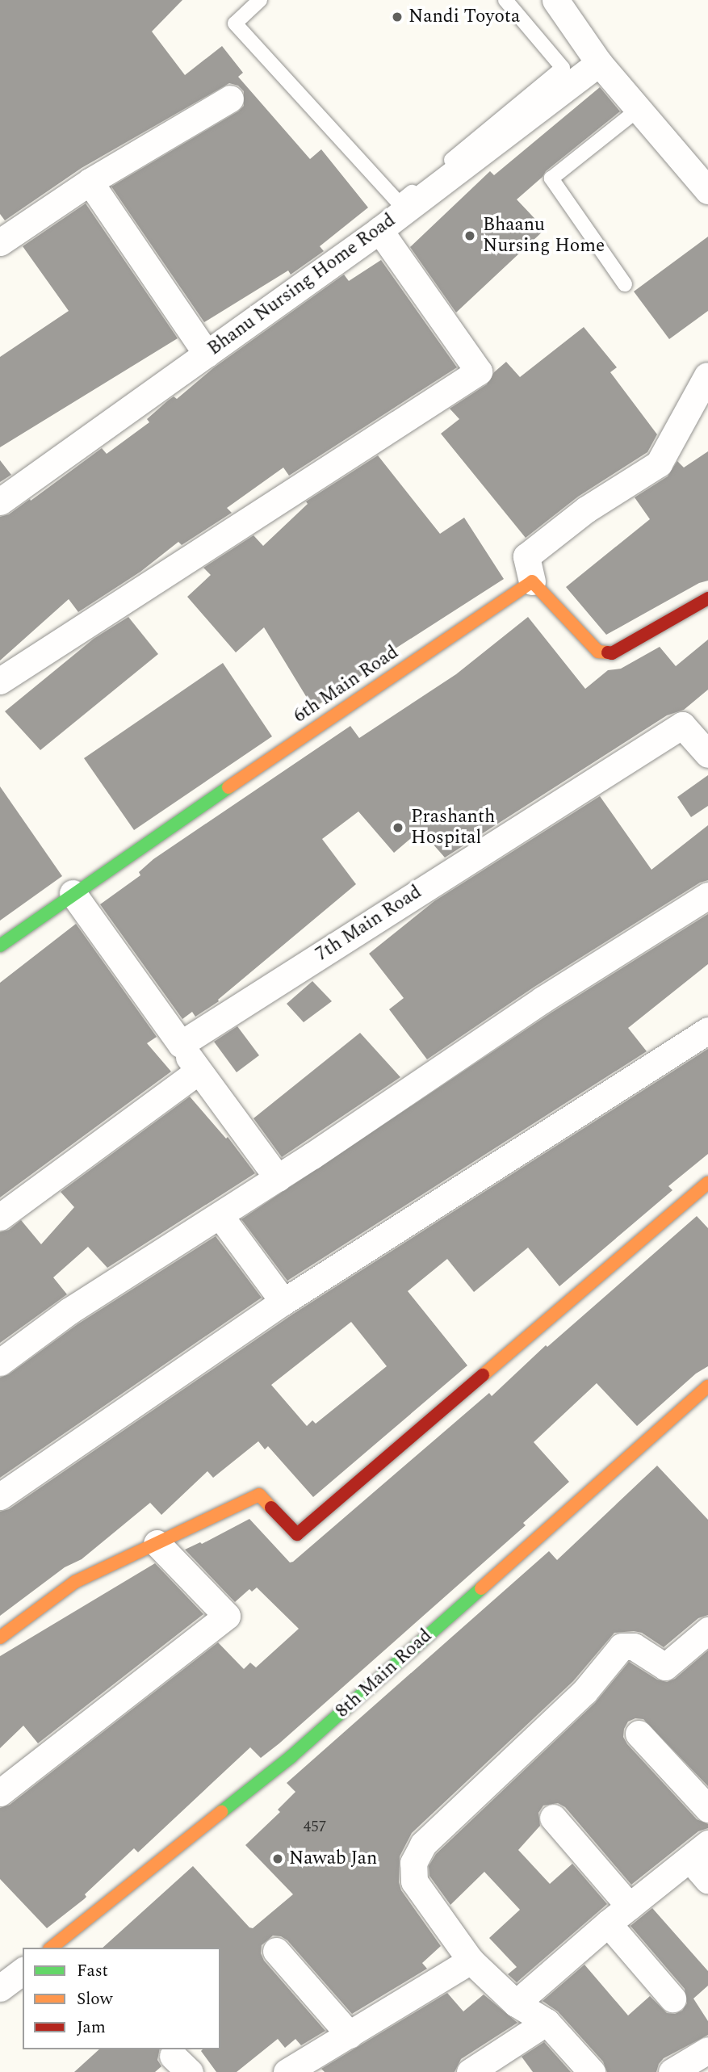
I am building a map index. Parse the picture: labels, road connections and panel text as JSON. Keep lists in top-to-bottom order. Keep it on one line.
{"streets":{"street":["Bhanu Nursing Home Road","6th Main Road","7th Main Road","8th Main Road"]},"places":["Nandi Toyota","Bhaanu Nursing Home","Prashanth Hospital","Nawab Jan"],"house_numbers":["457"],"legend":["Fast","Slow","Jam"]}
